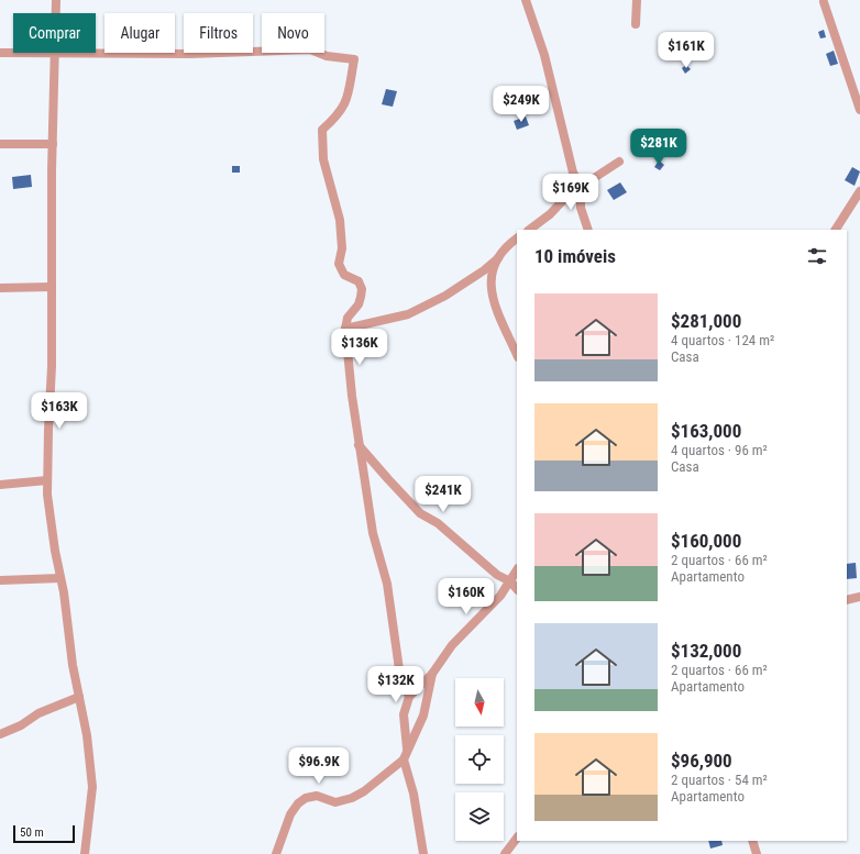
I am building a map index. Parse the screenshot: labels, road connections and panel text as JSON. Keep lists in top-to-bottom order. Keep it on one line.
{"scale_bar":"50 m","north":"bottom","page":{"chip":["Comprar","Alugar","Filtros","Novo"],"price":["$161K","$249K","$281K","$169K","$136K","$163K","$241K","$160K","$132K","$96.9K"],"heading":"10 imóveis","list":[{"name":"$281,000","note":"4 quartos · 124 m² · Casa"},{"name":"$163,000","note":"4 quartos · 96 m² · Casa"},{"name":"$160,000","note":"2 quartos · 66 m² · Apartamento"},{"name":"$132,000","note":"2 quartos · 66 m² · Apartamento"},{"name":"$96,900","note":"2 quartos · 54 m² · Apartamento"}],"scale":"50 m"}}
